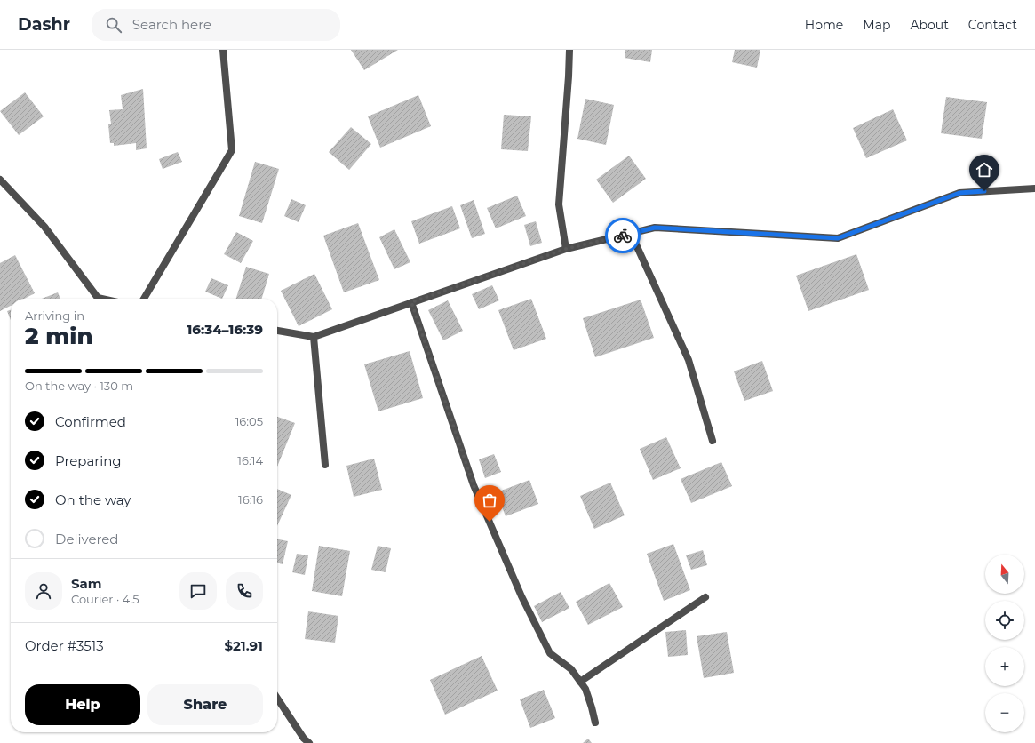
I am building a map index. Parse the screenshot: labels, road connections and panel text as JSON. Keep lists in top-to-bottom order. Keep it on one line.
{"north":"top","page":{"header":"Dashr","search":"Search here","nav":["Home","Map","About","Contact"],"heading":["2 min","Arriving in","16:34–16:39"],"panel":["Sam","Courier · 4.5","Order #3513","$21.91"],"bar":"On the way · 130 m","list":[["Confirmed","16:05"],["Preparing","16:14"],["On the way","16:16"],"Delivered"],"map_buttons":["+","−"],"buttons":["Help","Share"]}}
